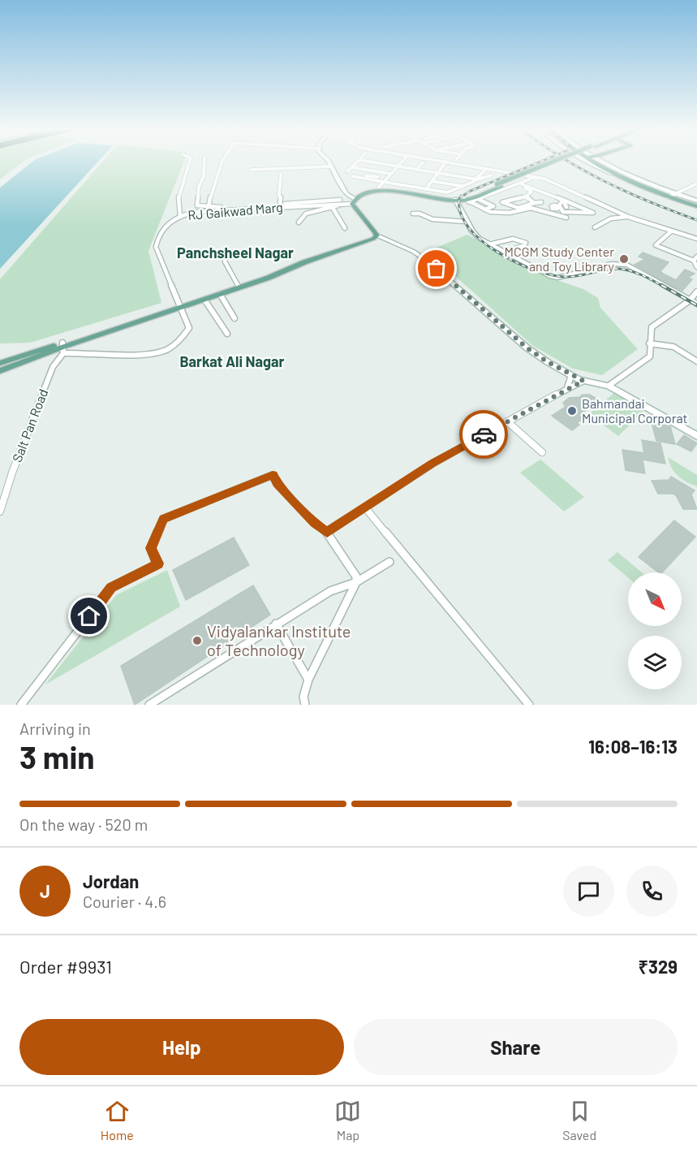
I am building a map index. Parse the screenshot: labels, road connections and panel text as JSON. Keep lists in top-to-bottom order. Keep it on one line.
{"streets":{"street":["RJ Gaikwad Marg","Salt Pan Road"]},"crossings":[["RJ Gaikwad Marg","Salt Pan Road"]],"districts":["Panchsheel Nagar","Barkat Ali Nagar"],"places":["MCGM Study Center and Toy Library","Bahmandai Municipal Corporat","Vidyalankar Institute of Technology"],"north":"bottom right","page":{"heading":["3 min","Arriving in","16:08–16:13"],"panel":["Jordan","Courier · 4.6","Order #9931","₹329"],"bar":"On the way · 520 m","round":"J","buttons":["Help","Share"],"tabs":["Home","Map","Saved"]}}
